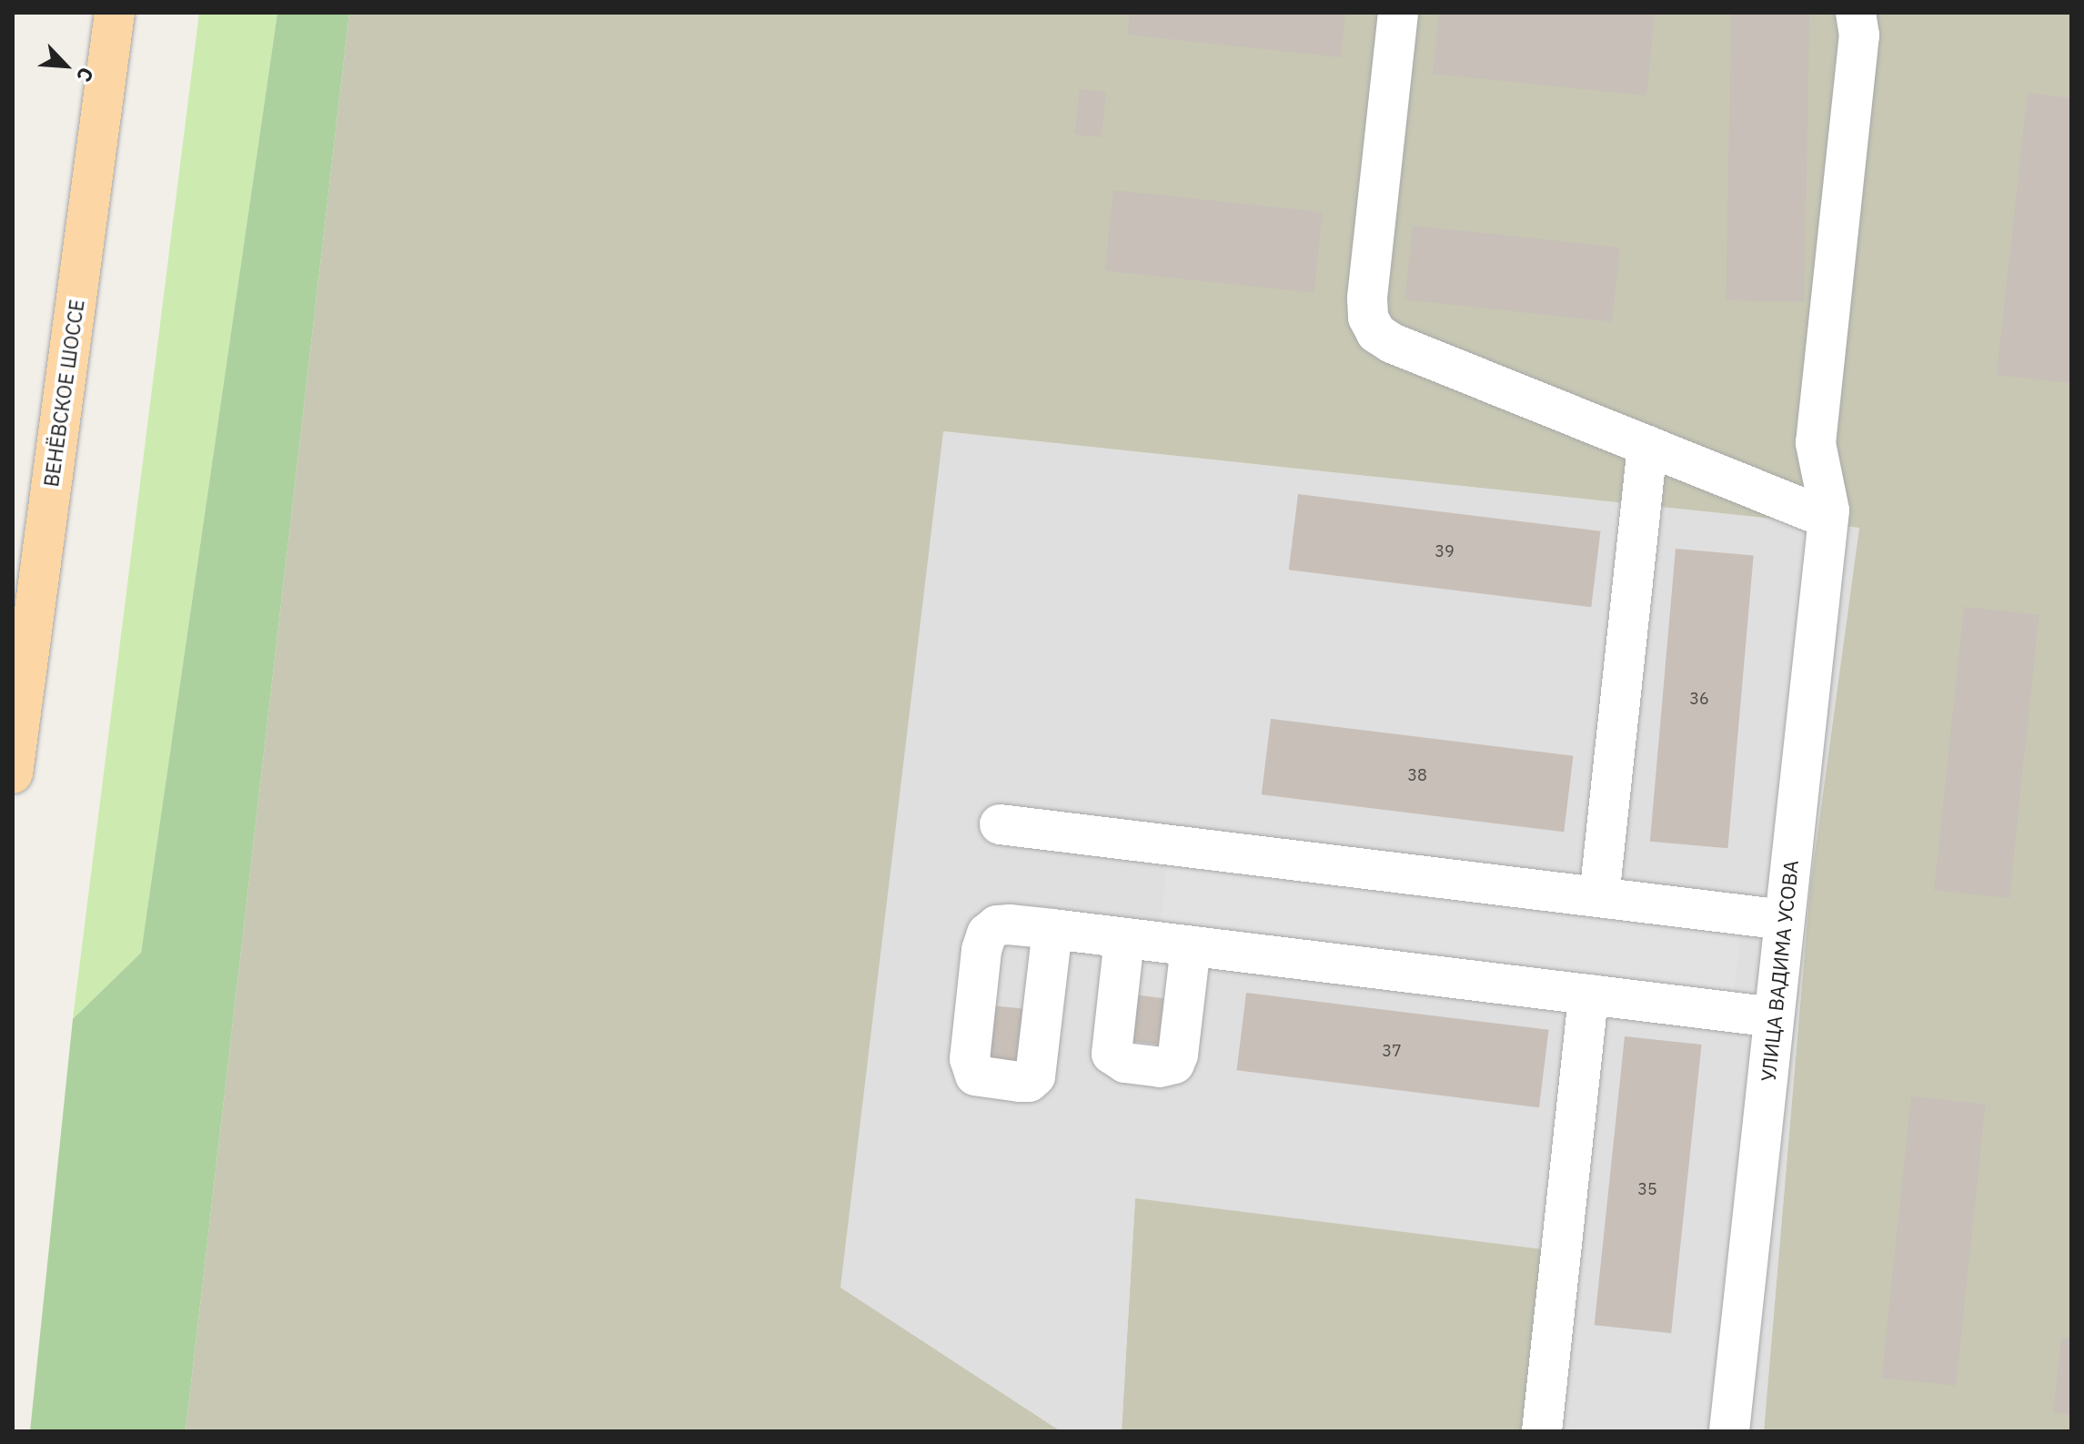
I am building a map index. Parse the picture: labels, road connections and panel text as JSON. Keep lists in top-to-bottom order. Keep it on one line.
{"streets":{"main road":["ВЕНЁВСКОЕ ШОССЕ"],"street":["УЛИЦА ВАДИМА УСОВА"]},"house_numbers":["39","36","38","37","35"],"north":"bottom right"}
